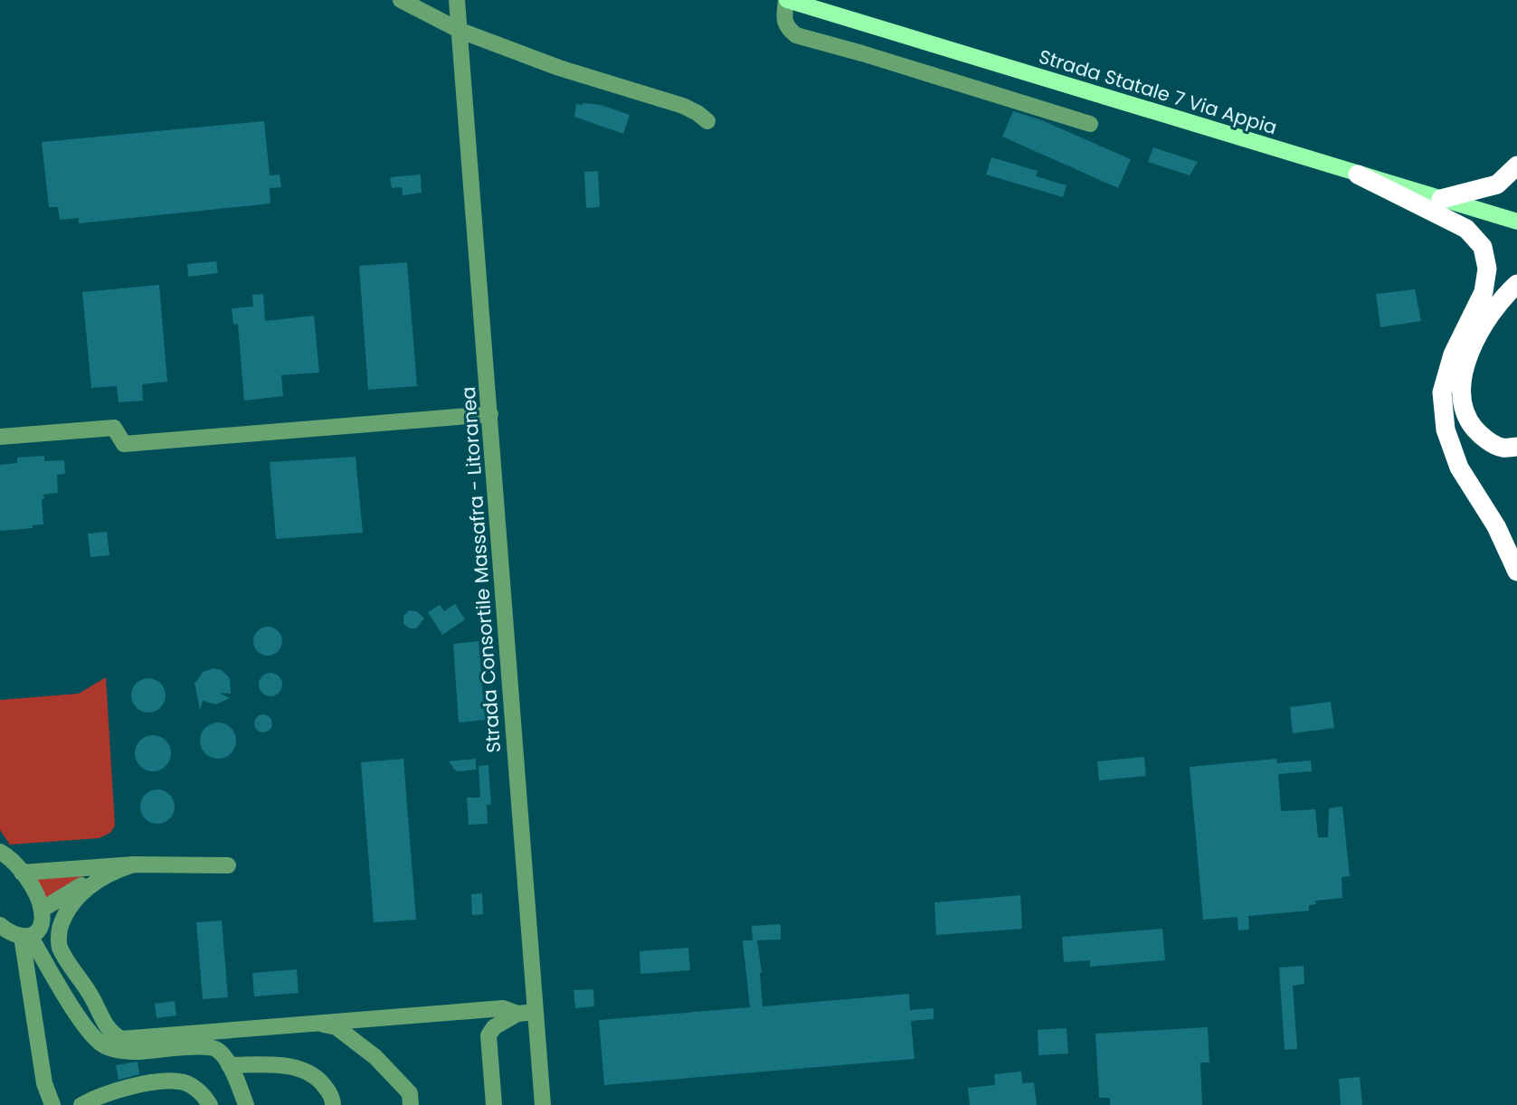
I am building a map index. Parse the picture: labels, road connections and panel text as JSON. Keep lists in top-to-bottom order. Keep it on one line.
{"streets":{"main road":["Strada Statale 7 Via Appia"],"street":["Strada Consortile Massafra - Litoranea"]}}
